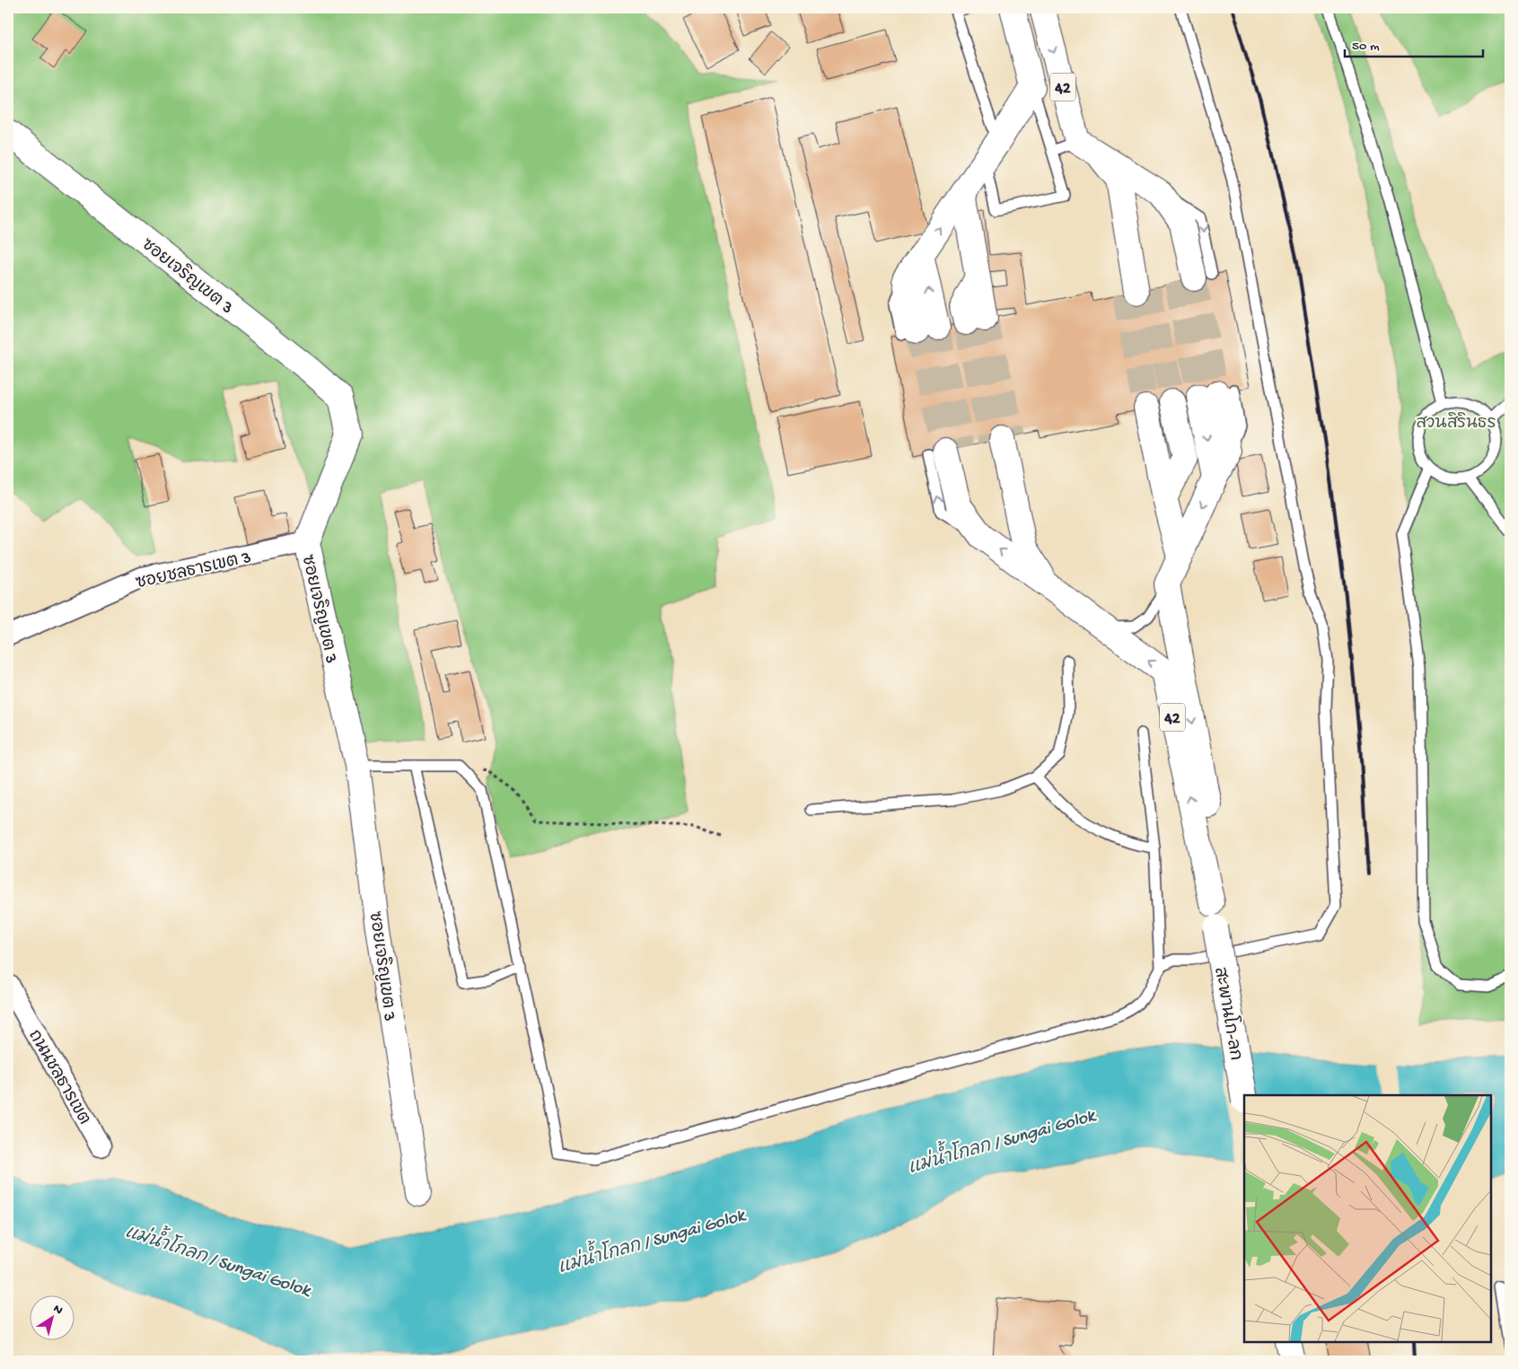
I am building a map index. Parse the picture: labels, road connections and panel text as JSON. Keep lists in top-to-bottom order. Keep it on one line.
{"streets":{"main road":["42","ซอยเจริญเขต 3","สะพานโก-ลก"],"street":["ซอยชลธารเขต 3","ถนนชลธารเขต"]},"crossings":[["42","สะพานโก-ลก"],["ซอยเจริญเขต 3","ซอยชลธารเขต 3"]],"water":["แม่น้ำโกลก / Sungai Golok"],"parks":["สวนสิรินธร"],"scale_bar":"50 m","north":"top right"}
